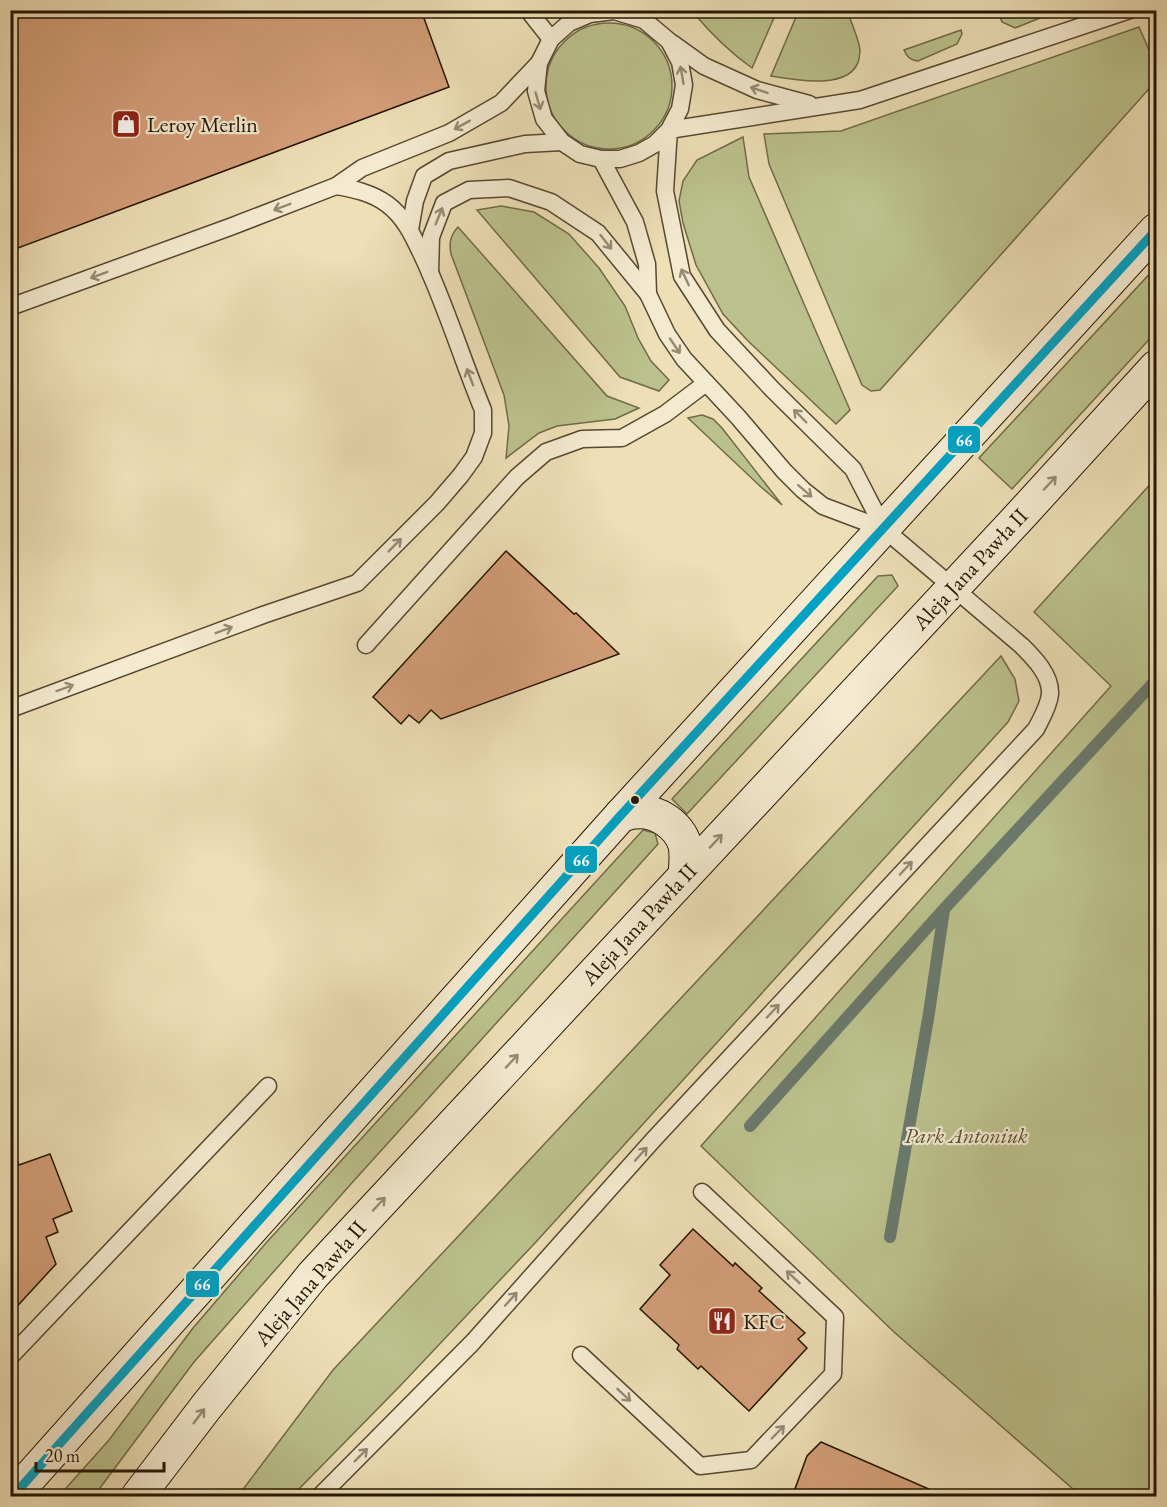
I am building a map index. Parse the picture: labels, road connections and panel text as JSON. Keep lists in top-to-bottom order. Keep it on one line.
{"streets":{"main road":["Aleja Jana Pawła II"]},"parks":["Park Antoniuk"],"places":{"shop":["Leroy Merlin"],"restaurant":["KFC"]},"lines":["transit line 66"],"scale_bar":"20 m"}
